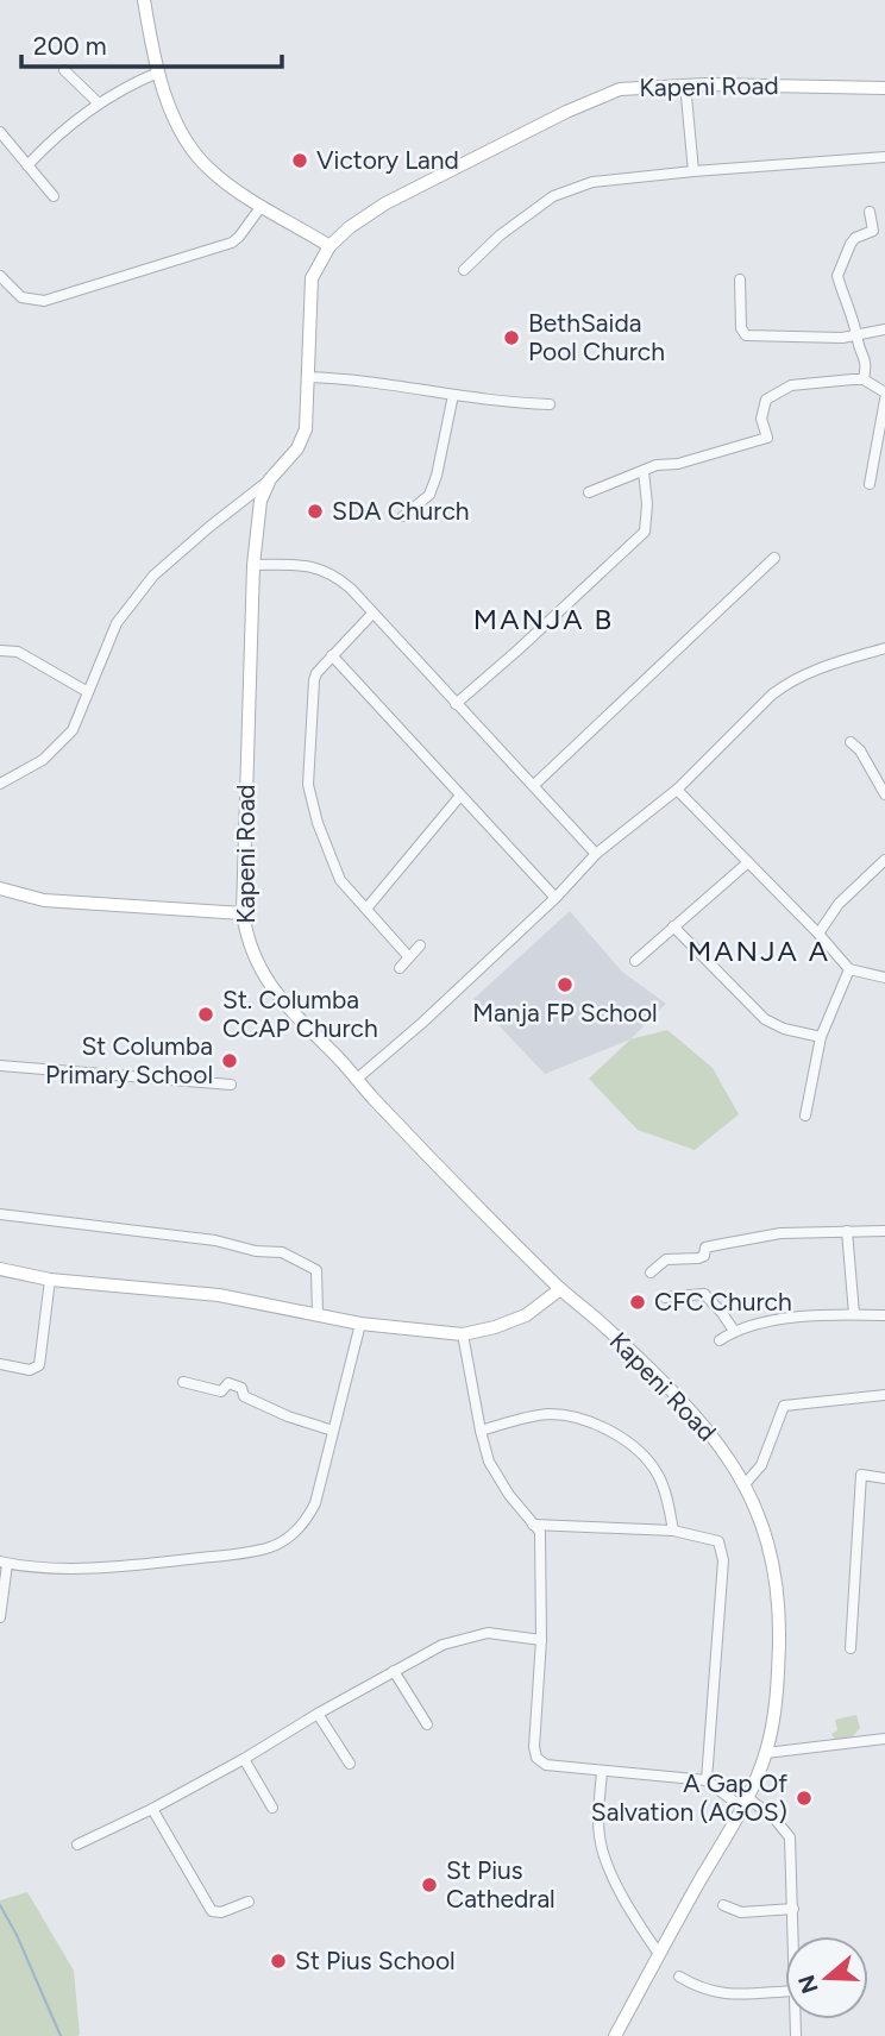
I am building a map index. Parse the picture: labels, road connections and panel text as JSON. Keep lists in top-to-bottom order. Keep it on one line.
{"streets":{"main road":["Kapeni Road"]},"districts":["MANJA B","MANJA A"],"places":["Victory Land","BethSaida Pool Church","SDA Church","Manja FP School","St. Columba CCAP Church","St Columba Primary School","CFC Church","A Gap Of Salvation (AGOS)","St Pius Cathedral","St Pius School"],"scale_bar":"200 m","north":"left"}
